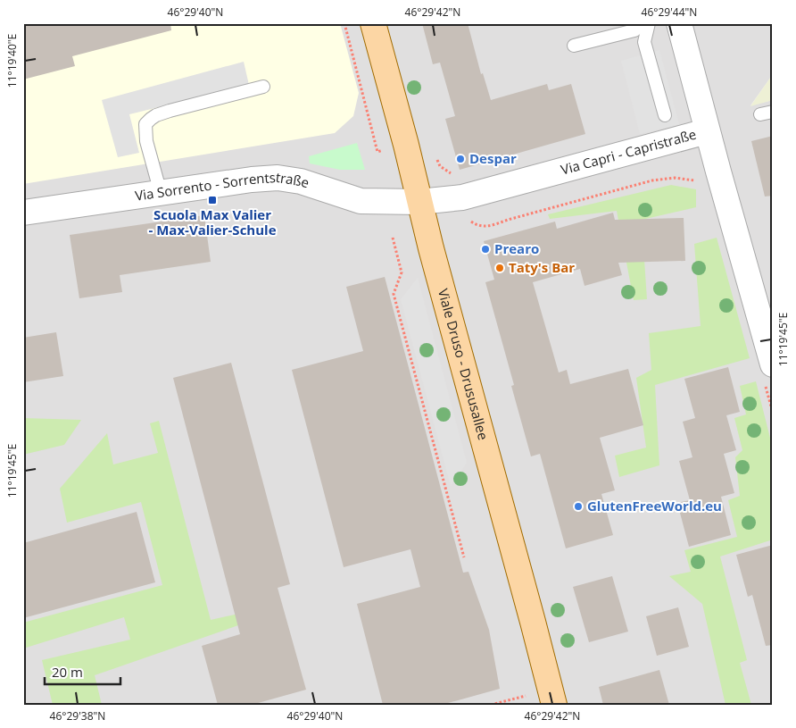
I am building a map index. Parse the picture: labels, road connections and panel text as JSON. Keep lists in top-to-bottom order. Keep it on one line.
{"streets":{"main road":["Viale Druso - Drususallee"],"street":["Via Capri - Capristraße","Via Sorrento - Sorrentstraße"]},"crossings":[["Via Capri - Capristraße","Via Sorrento - Sorrentstraße"],["Via Capri - Capristraße","Viale Druso - Drususallee"],["Via Sorrento - Sorrentstraße","Viale Druso - Drususallee"]],"places":{"other":["Despar","Prearo","Taty's Bar","GlutenFreeWorld.eu"],"transit":["Scuola Max Valier - Max-Valier-Schule"]},"scale_bar":"20 m","coordinates":["46°29'40\"N","46°29'42\"N","46°29'44\"N","11°19'40\"E","11°19'45\"E","46°29'38\"N"]}
